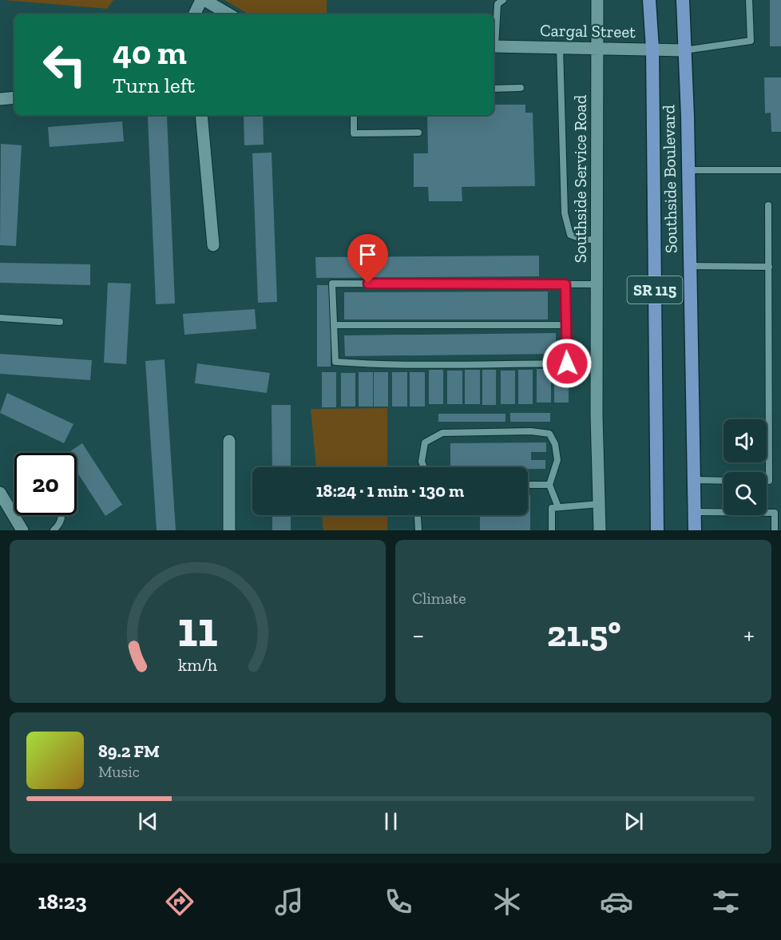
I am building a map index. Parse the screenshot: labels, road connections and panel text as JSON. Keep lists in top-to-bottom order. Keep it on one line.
{"streets":{"highway":["Southside Boulevard","SR 115"],"street":["Cargal Street","Southside Service Road"]},"crossings":[["Cargal Street","Southside Service Road"],["Cargal Street","Southside Boulevard"]],"page":{"turn":["40 m","Turn left"],"limit":"20","trip":"18:24 · 1 min · 130 m","tile":"Climate","heat":["−","21.5°","+"],"song":["89.2 FM","Music"],"tabs":"18:23","gauge":["11","km/h"]}}
